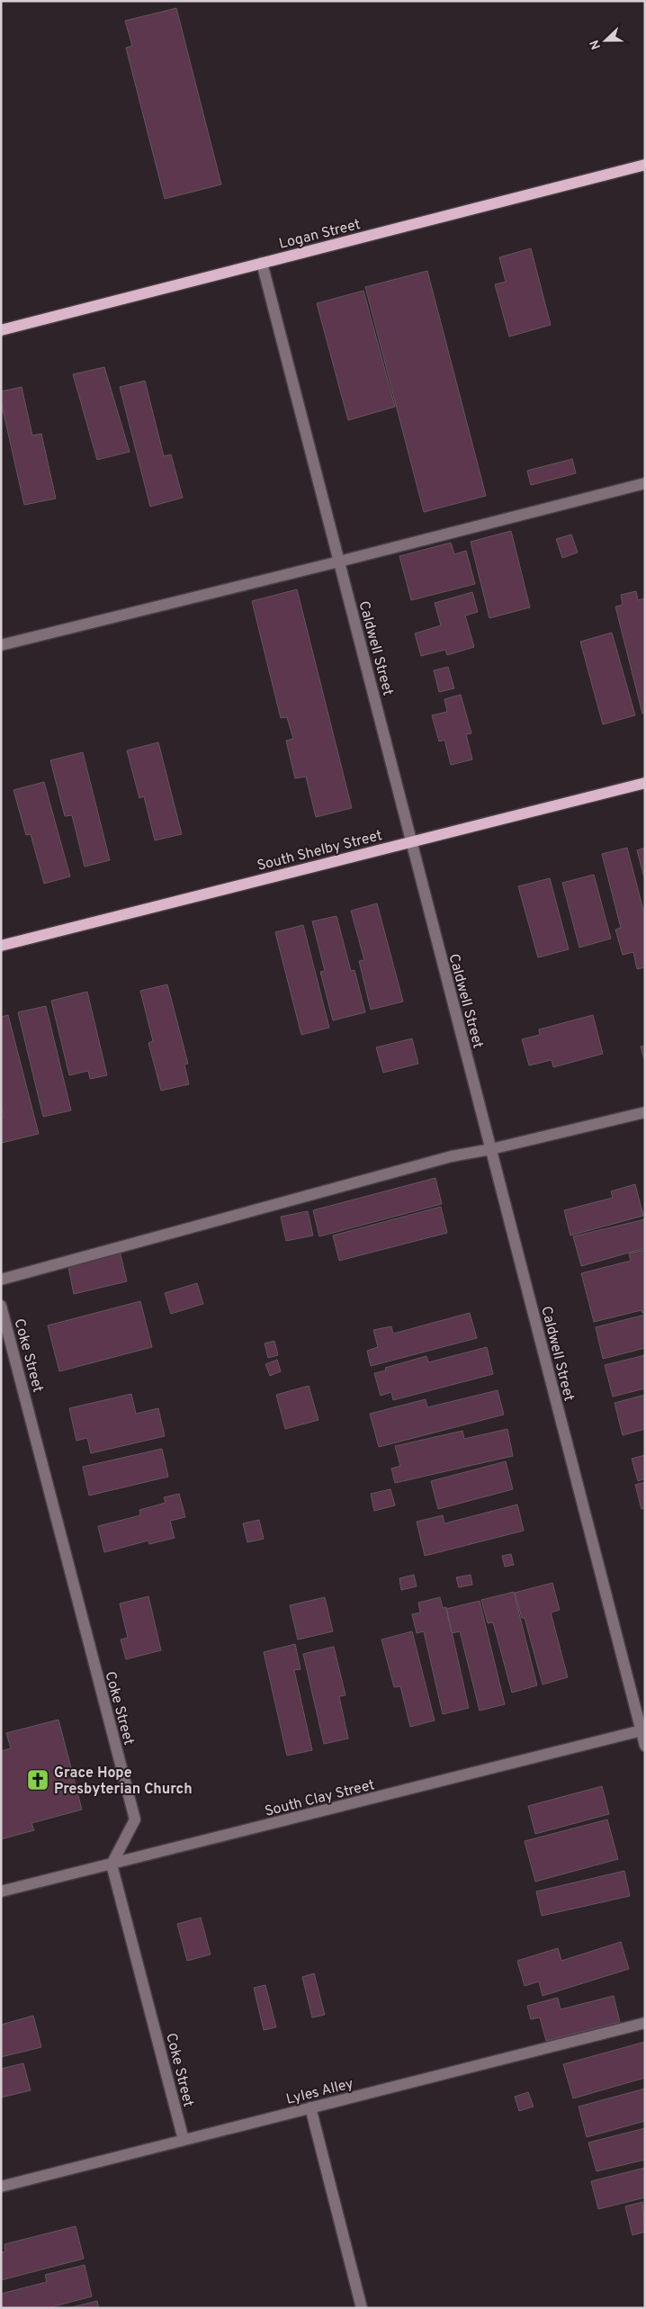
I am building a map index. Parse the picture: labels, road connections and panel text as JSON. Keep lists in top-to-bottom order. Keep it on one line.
{"streets":{"main road":["Logan Street","South Shelby Street"],"street":["Caldwell Street","Coke Street","South Clay Street","Lyles Alley"]},"crossings":[["Logan Street","Caldwell Street"],["Caldwell Street","South Shelby Street"],["Caldwell Street","South Clay Street"],["Coke Street","South Clay Street"],["Coke Street","Lyles Alley"]],"places":{"church":["Grace Hope Presbyterian Church"]},"north":"left"}
